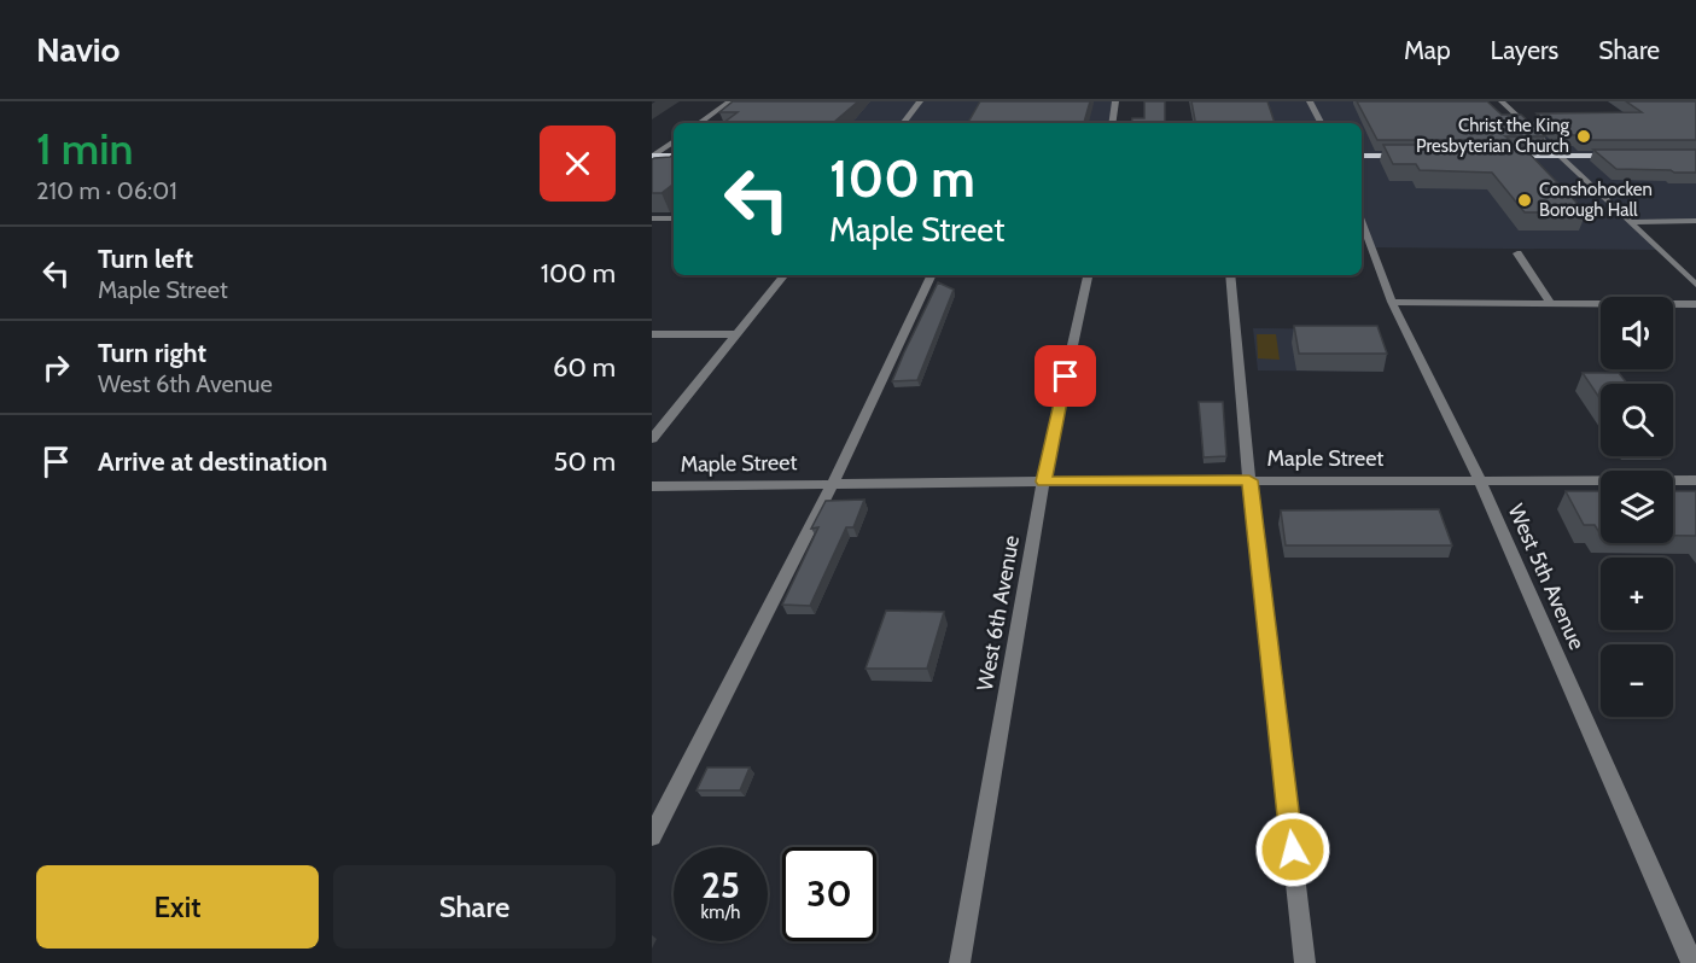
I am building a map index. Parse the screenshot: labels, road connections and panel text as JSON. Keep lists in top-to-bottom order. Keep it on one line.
{"streets":{"street":["Maple Street","West 5th Avenue","West 6th Avenue"]},"crossings":[["Maple Street","West 5th Avenue"],["Maple Street","West 6th Avenue"]],"places":["Christ the King Presbyterian Church","Conshohocken Borough Hall"],"page":{"header":"Navio","nav":["Map","Layers","Share"],"heading":["1 min","210 m · 06:01"],"turn":["100 m","Maple Street"],"list":[{"name":"Turn left","note":"Maple Street","value":"100 m"},{"name":"Turn right","note":"West 6th Avenue","value":"60 m"},{"name":"Arrive at destination","value":"50 m"}],"map_buttons":["+","−"],"speed":"25 km/h","limit":"30","buttons":["Exit","Share"]}}
